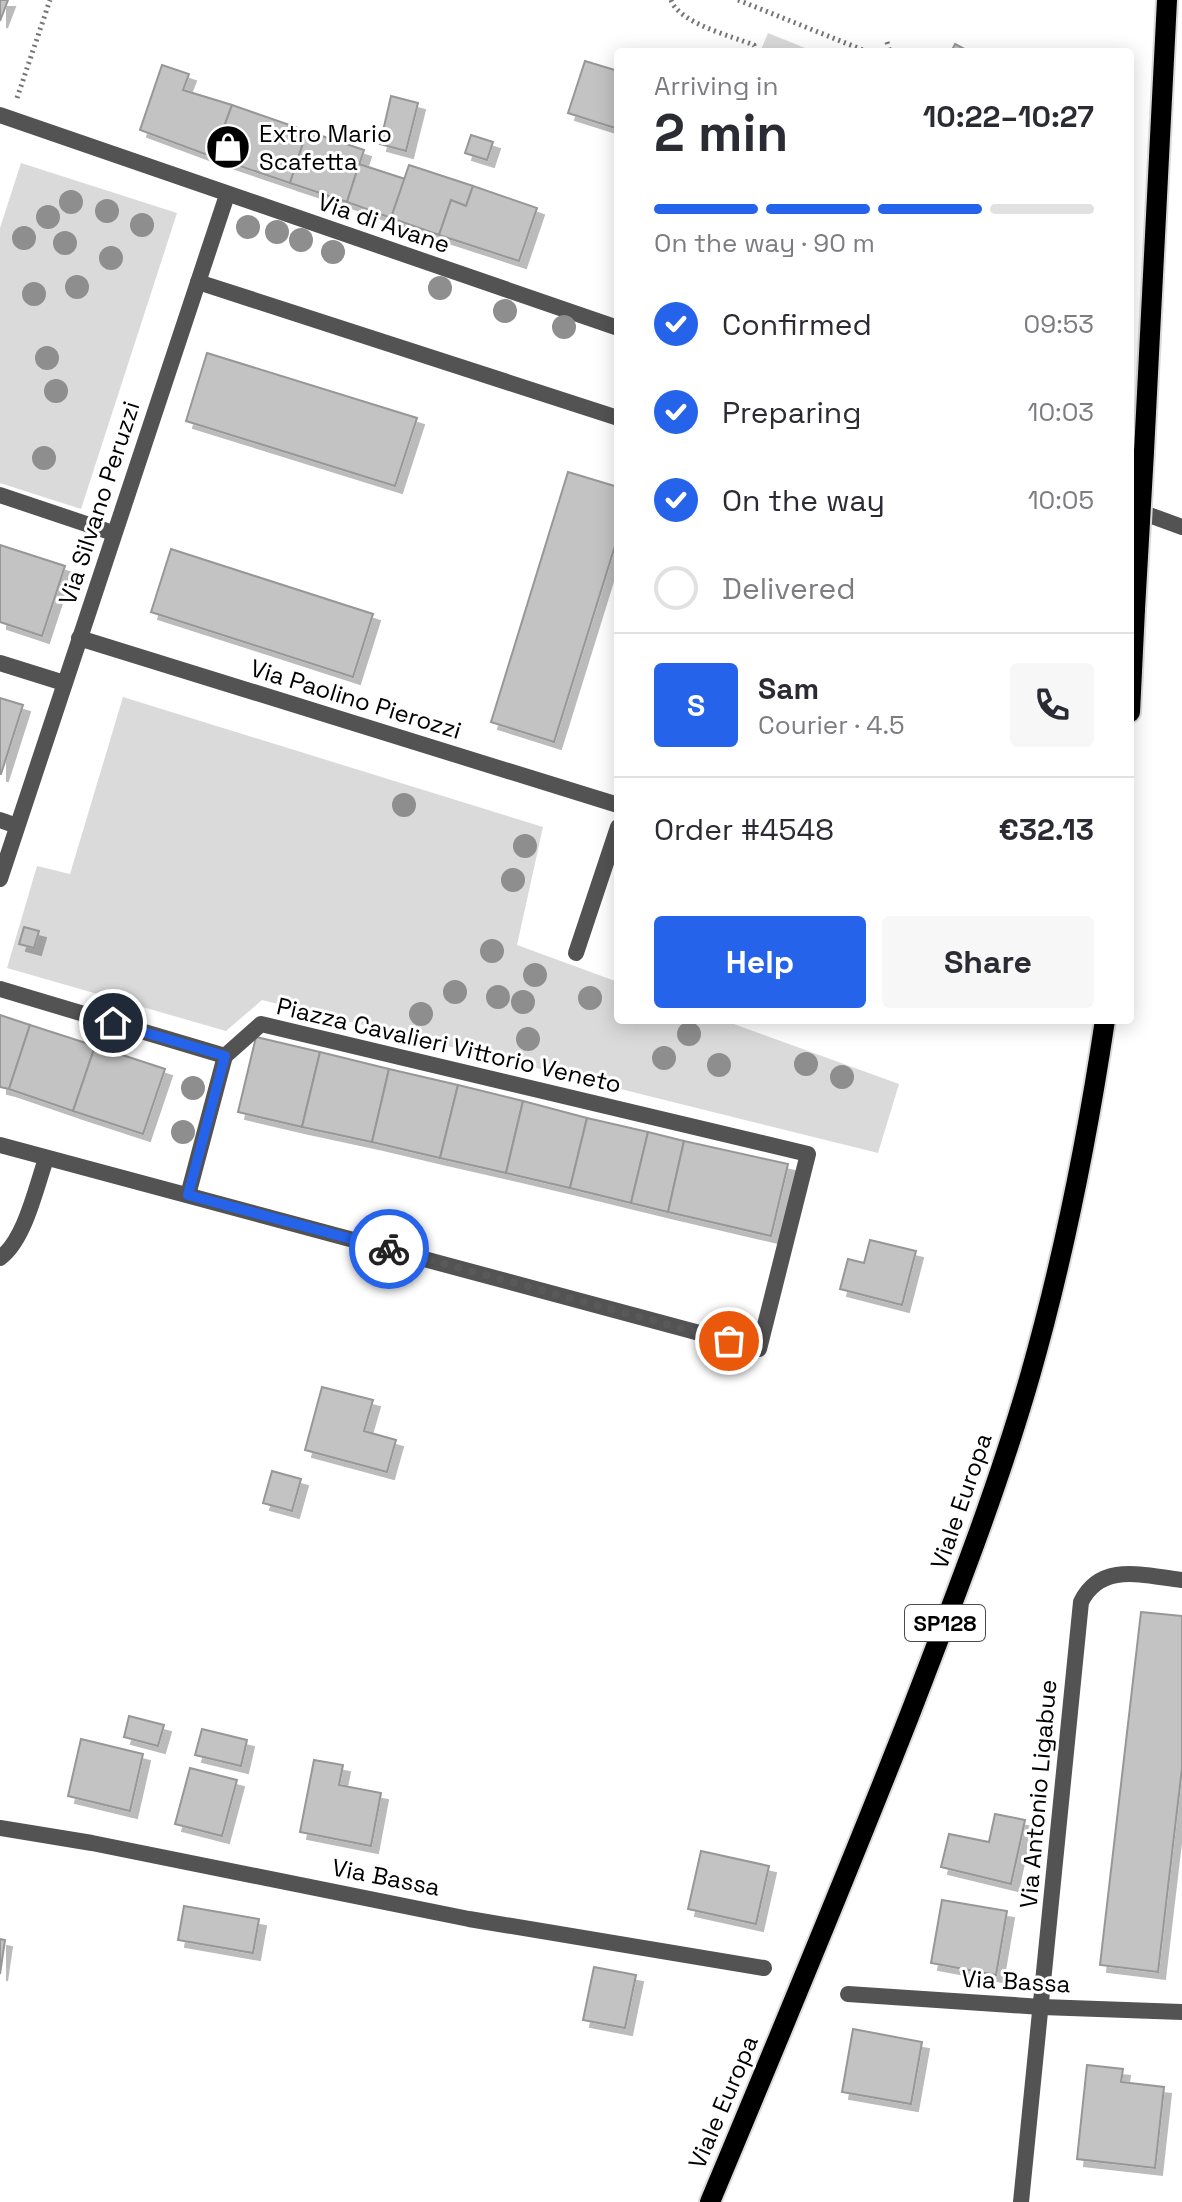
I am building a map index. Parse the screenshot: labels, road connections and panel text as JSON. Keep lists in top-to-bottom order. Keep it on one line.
{"streets":{"main road":["Viale Europa","SP128"],"street":["Via di Avane","Via Silvano Peruzzi","Via Paolino Pierozzi","Piazza Cavalieri Vittorio Veneto","Via Antonio Ligabue","Via Bassa"]},"crossings":[["Via di Avane","Via Silvano Peruzzi"],["Via Silvano Peruzzi","Via Paolino Pierozzi"],["Via Antonio Ligabue","Via Bassa"]],"places":{"shop":["Extro Mario Scafetta"]},"page":{"heading":["2 min","Arriving in","10:22–10:27"],"panel":["Sam","Courier · 4.5","Order #4548","€32.13"],"bar":"On the way · 90 m","list":[["Confirmed","09:53"],["Preparing","10:03"],["On the way","10:05"],"Delivered"],"round":"S","buttons":["Help","Share"]}}
